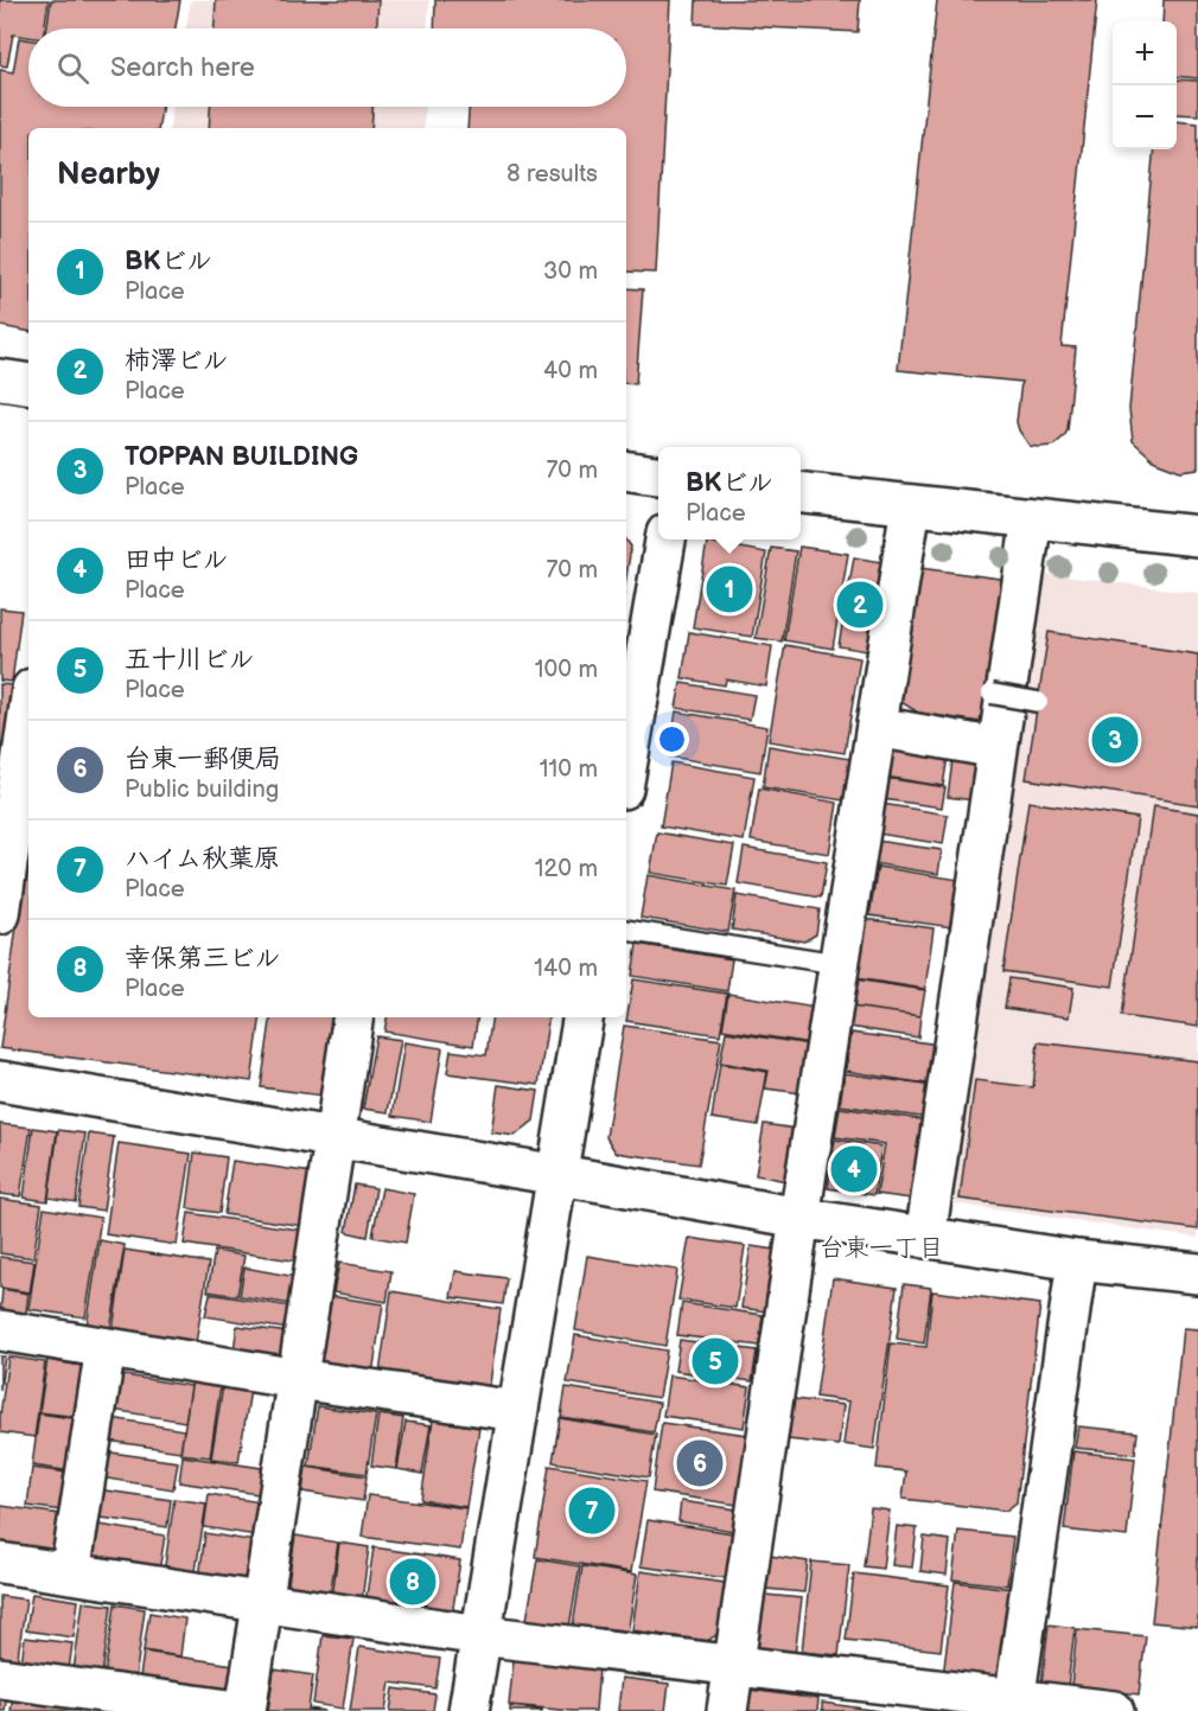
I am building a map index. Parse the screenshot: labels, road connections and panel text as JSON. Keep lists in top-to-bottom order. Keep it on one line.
{"districts":["台東一丁目"],"page":{"map_buttons":["+","−"],"search":"Search here","heading":["Nearby","8 results"],"list":[{"mark":"1","name":"BKビル","note":"Place","value":"30 m"},{"mark":"2","name":"柿澤ビル","note":"Place","value":"40 m"},{"mark":"3","name":"TOPPAN BUILDING","note":"Place","value":"70 m"},{"mark":"4","name":"田中ビル","note":"Place","value":"70 m"},{"mark":"5","name":"五十川ビル","note":"Place","value":"100 m"},{"mark":"6","name":"台東一郵便局","note":"Public building","value":"110 m"},{"mark":"7","name":"ハイム秋葉原","note":"Place","value":"120 m"},{"mark":"8","name":"幸保第三ビル","note":"Place","value":"140 m"}],"popup":["BKビル","Place"],"pins":["1","2","3","4","5","6","7","8"]}}
